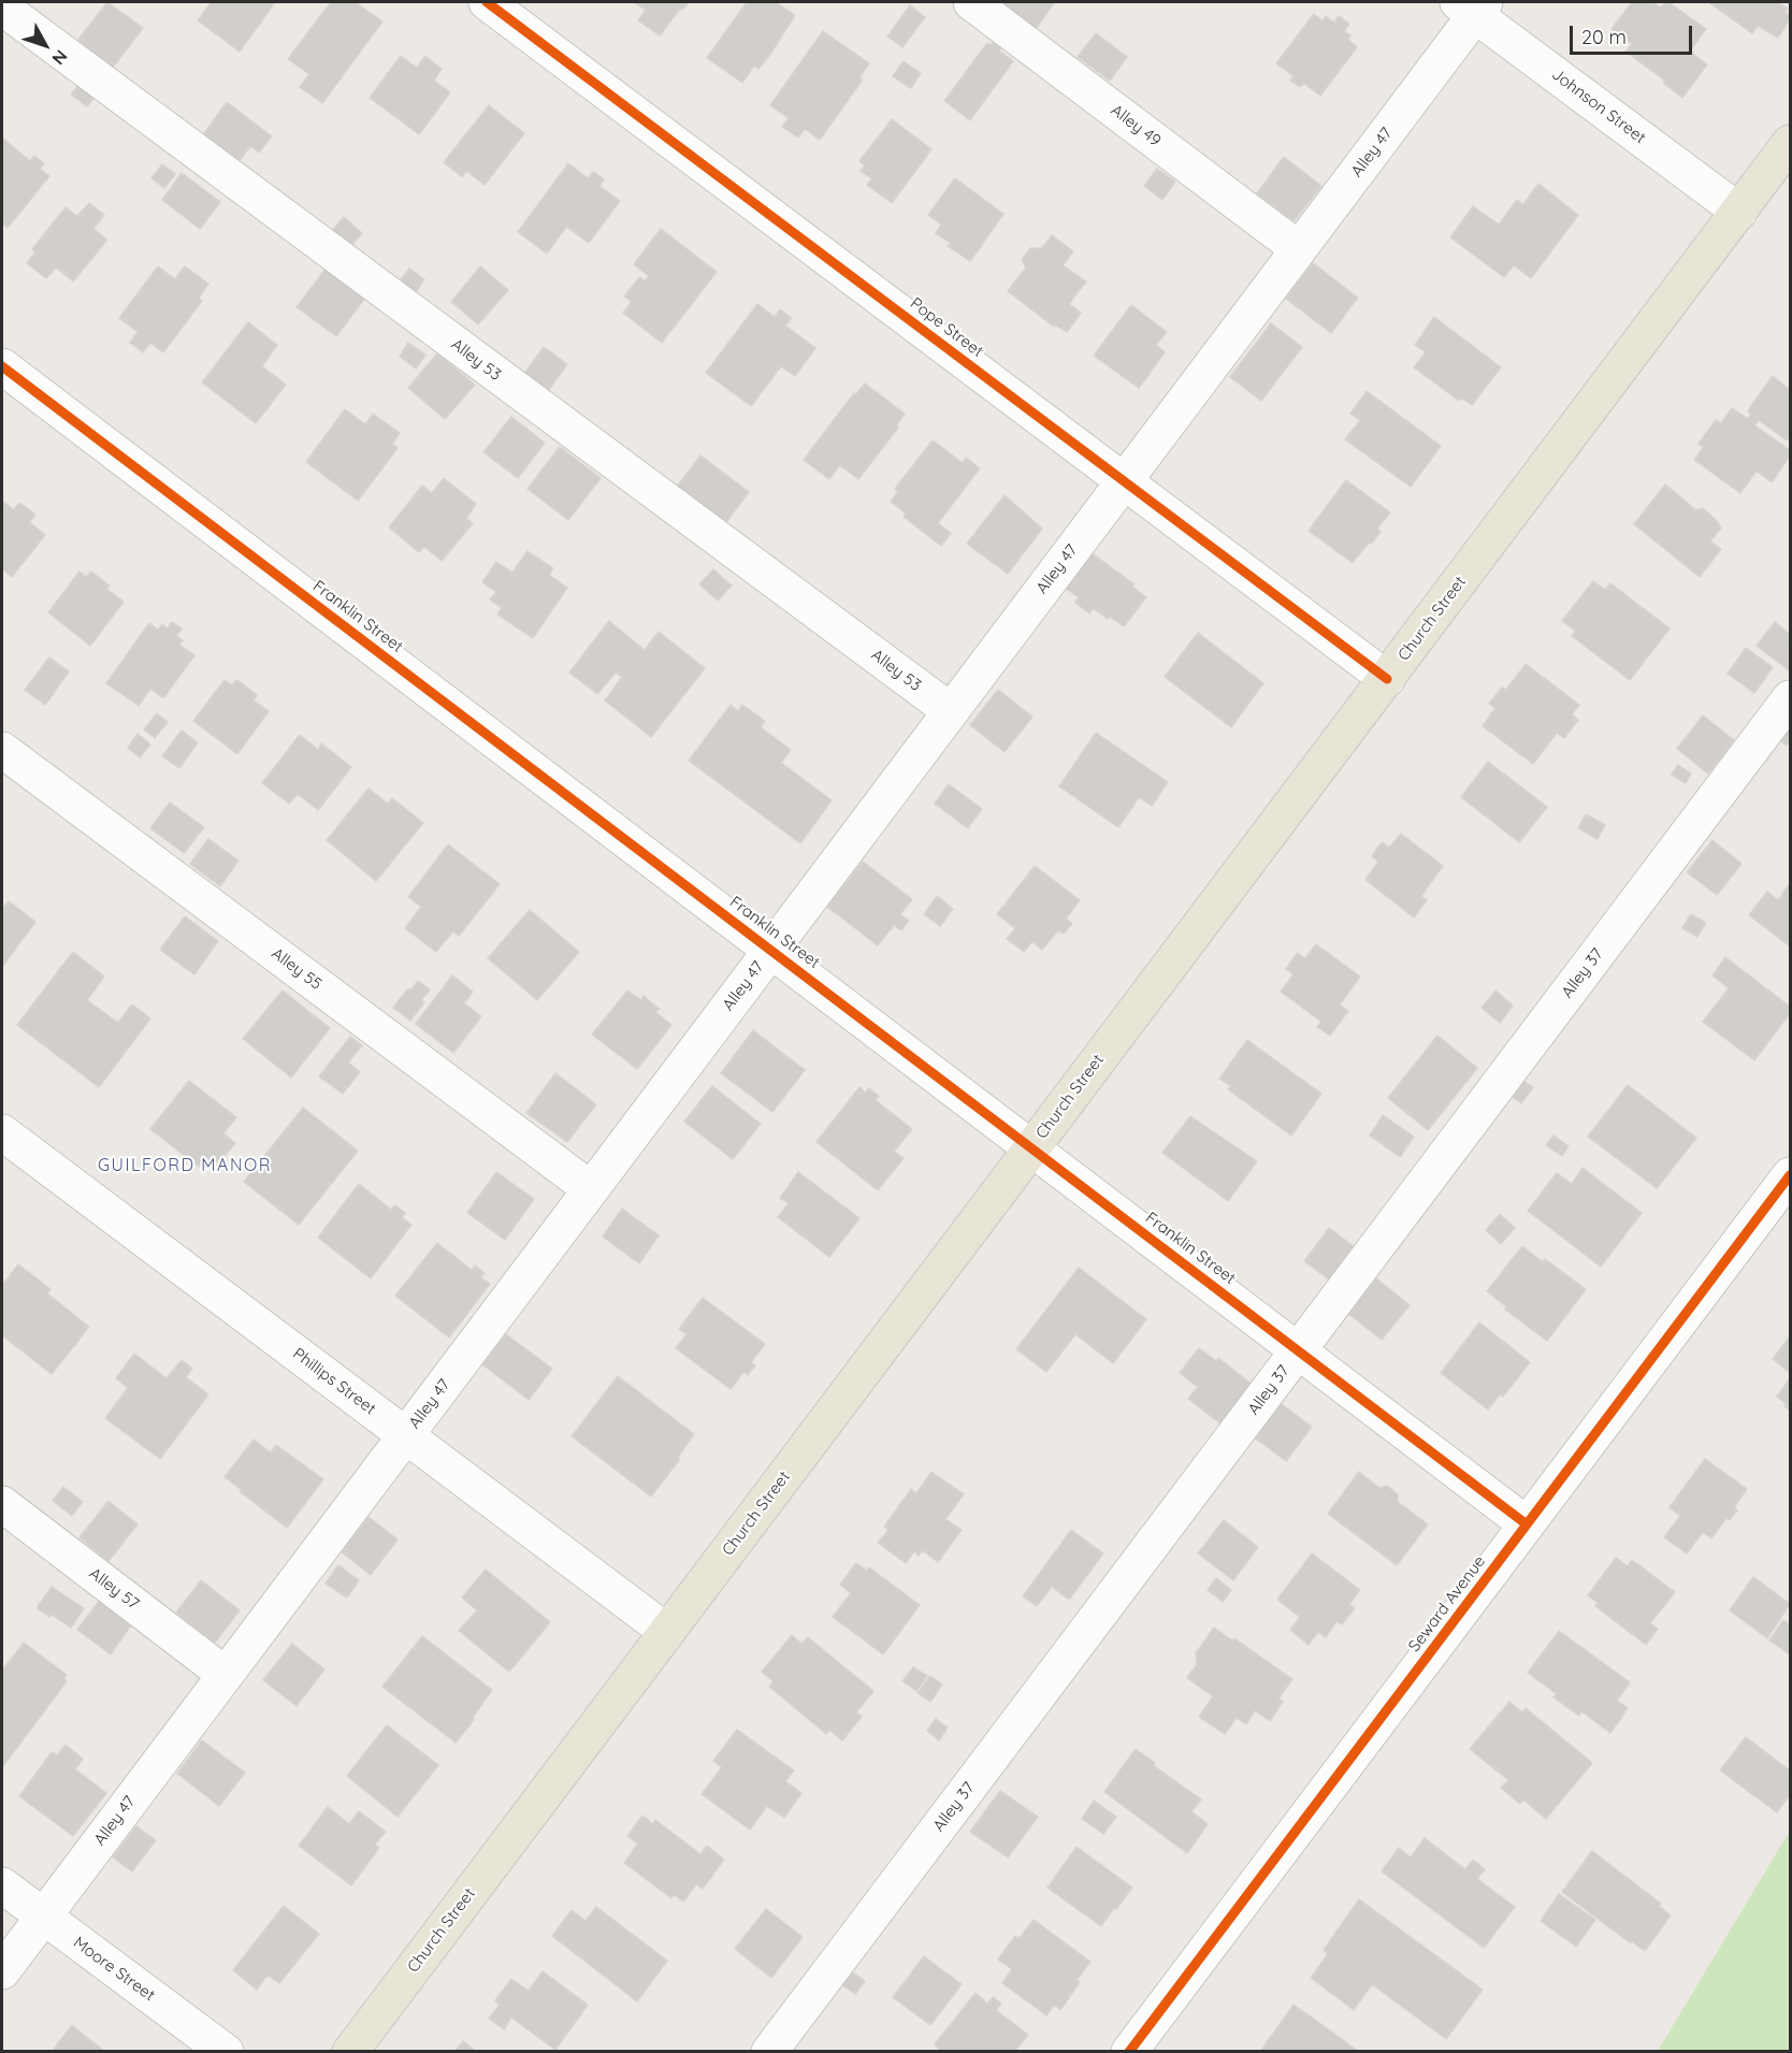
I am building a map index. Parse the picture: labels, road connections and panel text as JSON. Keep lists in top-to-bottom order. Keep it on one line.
{"streets":{"main road":["Church Street"],"street":["Johnson Street","Alley 49","Alley 47","Pope Street","Alley 53","Franklin Street","Alley 55","Alley 37","Phillips Street","Alley 57","Seward Avenue","Moore Street"]},"crossings":[["Johnson Street","Alley 47"],["Johnson Street","Church Street"],["Alley 49","Alley 47"],["Alley 47","Pope Street"],["Alley 47","Alley 53"],["Alley 47","Franklin Street"],["Alley 47","Alley 55"],["Alley 47","Phillips Street"],["Alley 47","Alley 57"],["Alley 47","Moore Street"],["Pope Street","Church Street"],["Franklin Street","Church Street"],["Franklin Street","Alley 37"],["Franklin Street","Seward Avenue"],["Church Street","Phillips Street"]],"districts":["GUILFORD MANOR"],"scale_bar":"20 m","north":"bottom right"}
